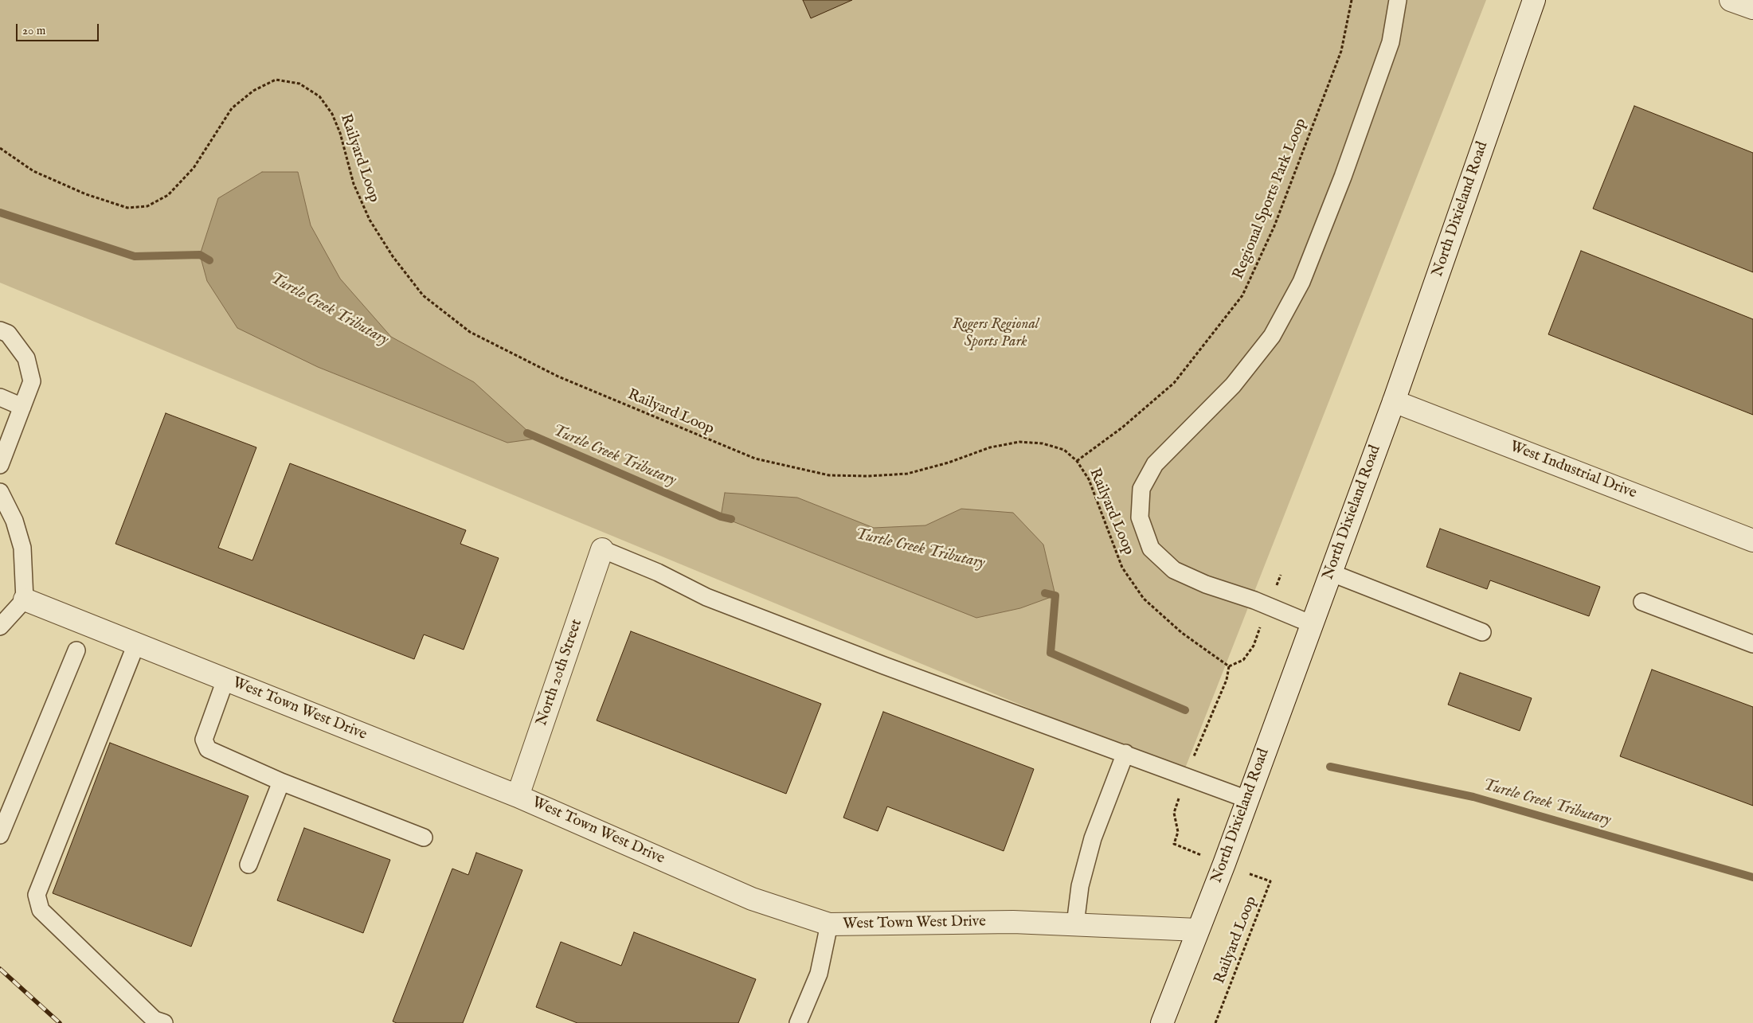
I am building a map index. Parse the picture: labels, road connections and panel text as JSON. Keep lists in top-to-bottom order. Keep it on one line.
{"streets":{"street":["North Dixieland Road","West Industrial Drive","North 20th Street","West Town West Drive"],"path":["Railyard Loop","Regional Sports Park Loop"]},"crossings":[["Railyard Loop","Regional Sports Park Loop"],["North Dixieland Road","West Industrial Drive"],["North Dixieland Road","West Town West Drive"],["North 20th Street","West Town West Drive"]],"water":["Turtle Creek Tributary"],"parks":["Rogers Regional Sports Park"],"scale_bar":"20 m"}
